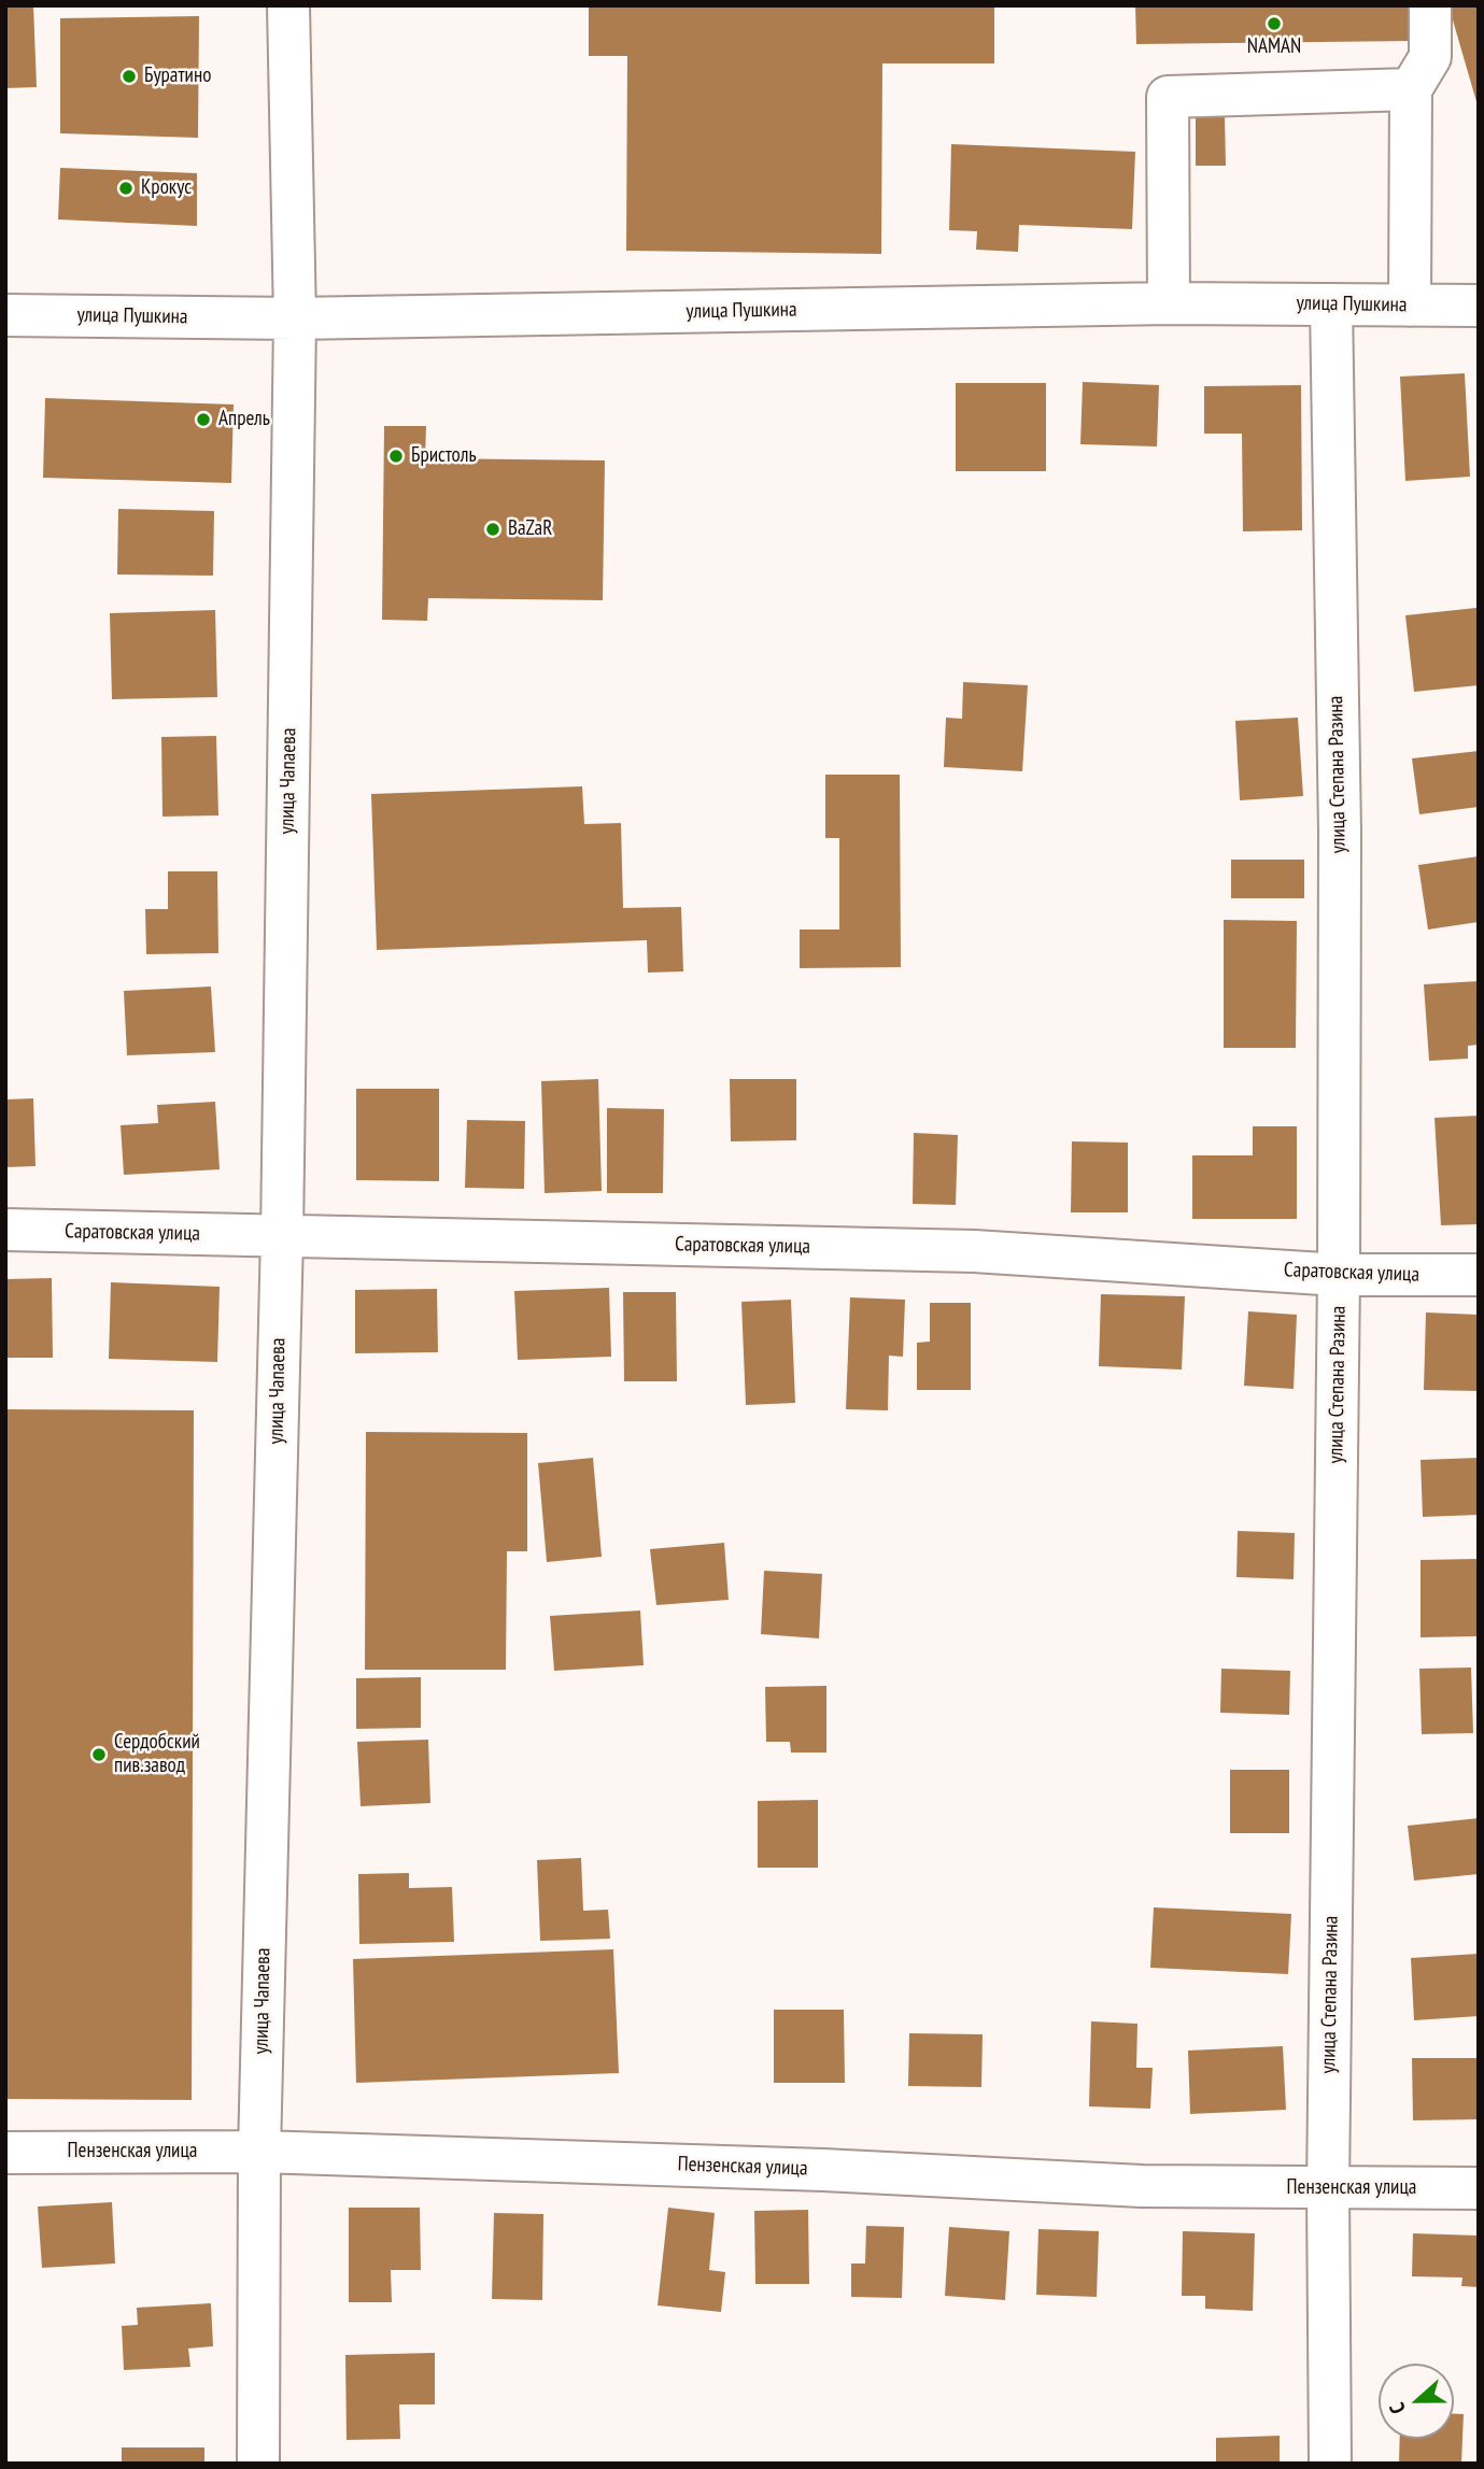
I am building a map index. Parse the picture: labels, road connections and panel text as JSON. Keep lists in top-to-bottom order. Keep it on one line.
{"streets":{"street":["улица Пушкина","улица Степана Разина","улица Чапаева","Саратовская улица","Пензенская улица"]},"crossings":[["улица Пушкина","улица Степана Разина"],["улица Пушкина","улица Чапаева"],["улица Степана Разина","Саратовская улица"],["улица Степана Разина","Пензенская улица"],["улица Чапаева","Саратовская улица"],["улица Чапаева","Пензенская улица"]],"places":["NAMAN","Буратино","Крокус","Апрель","Бристоль","BaZaR","Сердобский пив.завод"],"north":"left"}
